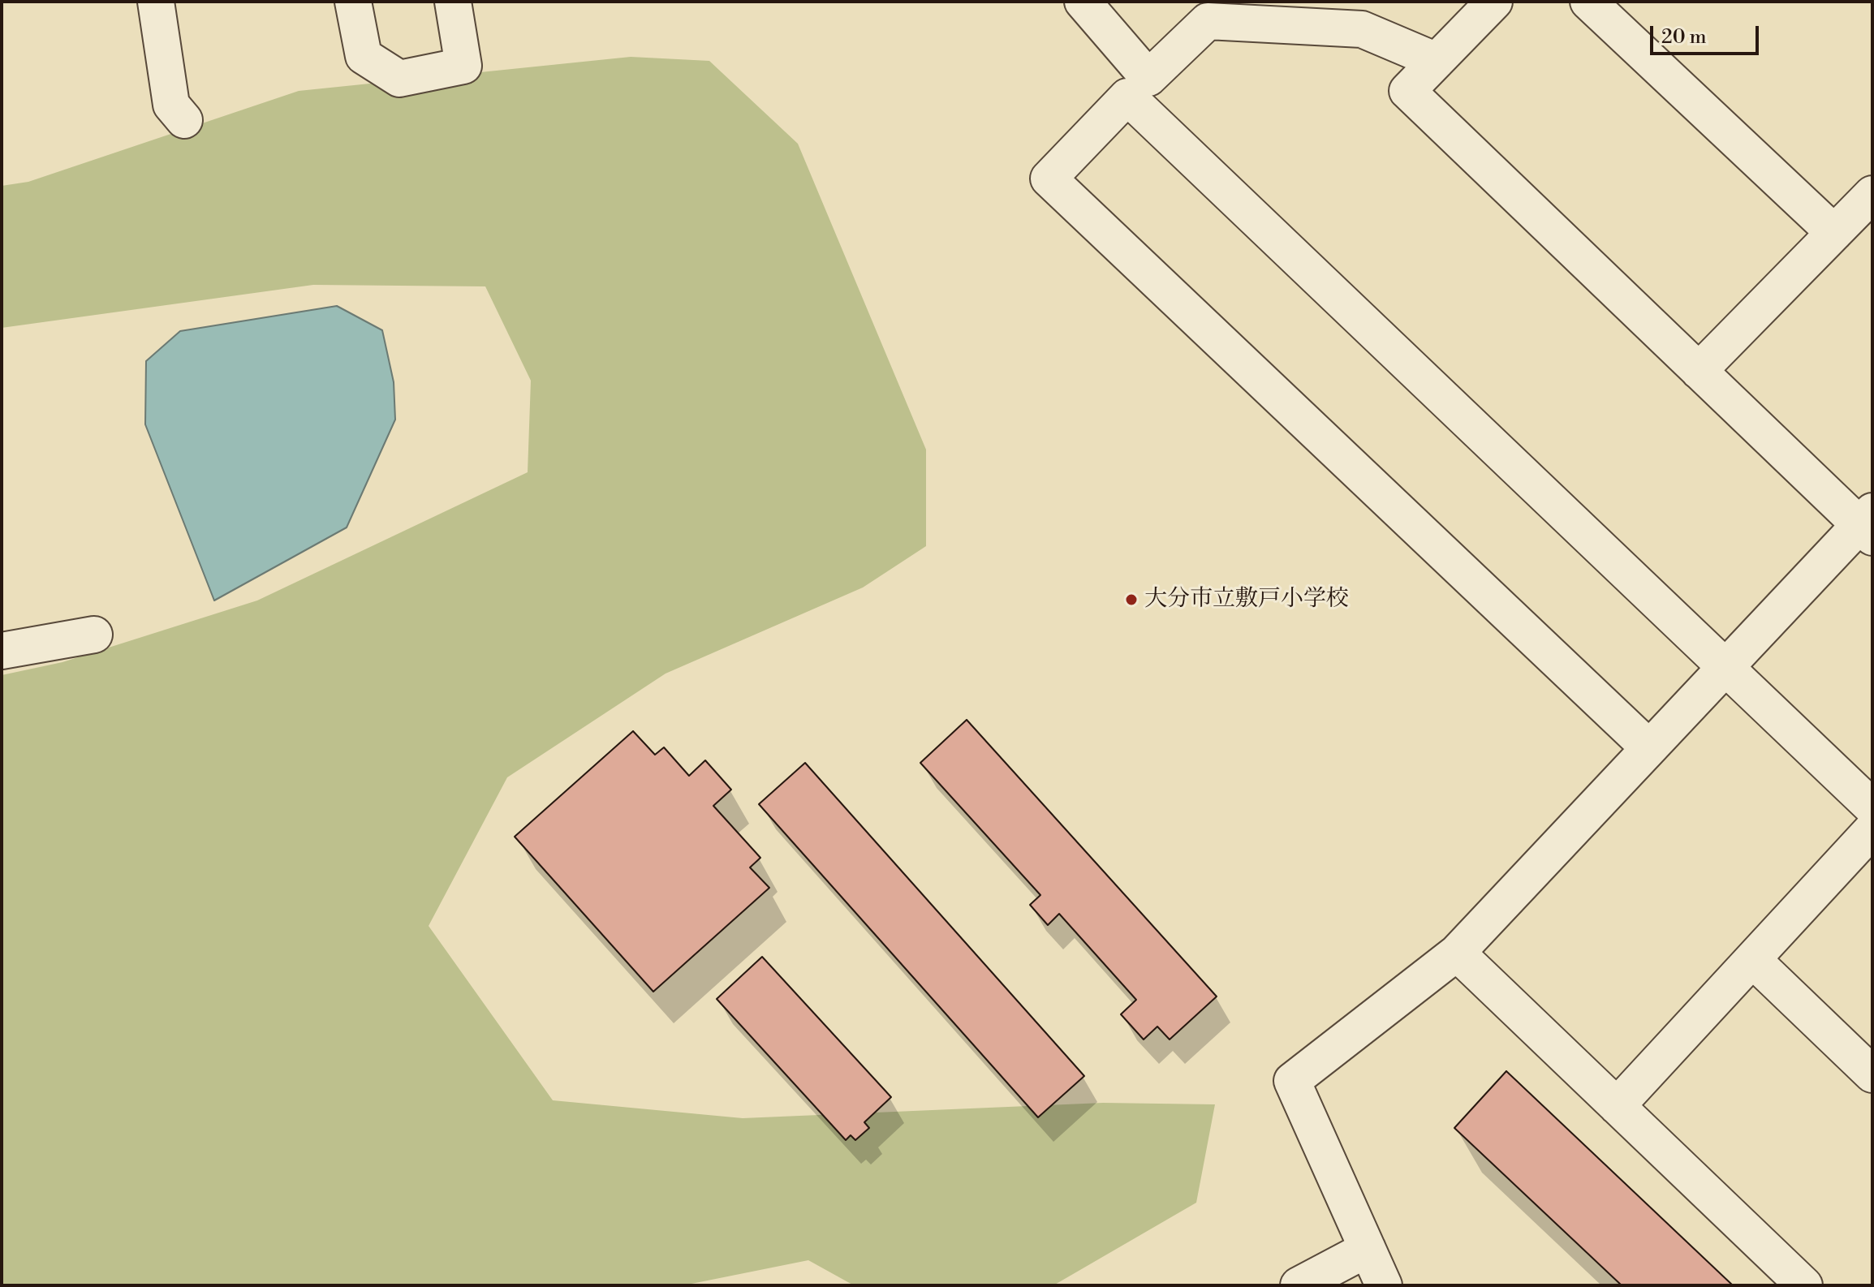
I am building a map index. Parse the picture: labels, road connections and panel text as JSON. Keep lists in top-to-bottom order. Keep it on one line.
{"places":["大分市立敷戸小学校"],"scale_bar":"20 m"}
